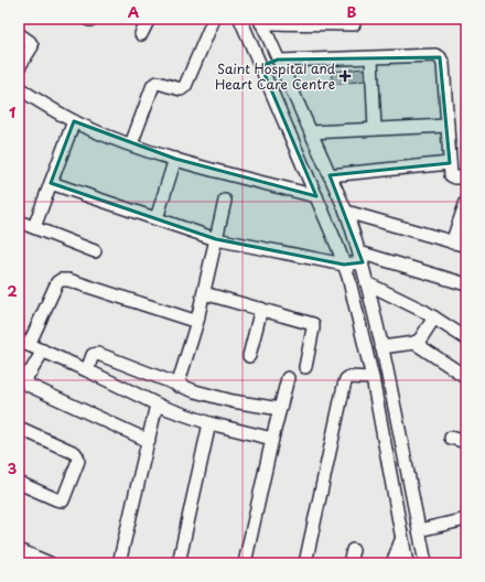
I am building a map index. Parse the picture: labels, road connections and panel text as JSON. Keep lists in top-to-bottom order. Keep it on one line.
{"places":{"health":["Saint Hospital and Heart Care Centre"]},"grid":{"columns":["A","B"],"rows":["1","2","3"]}}
